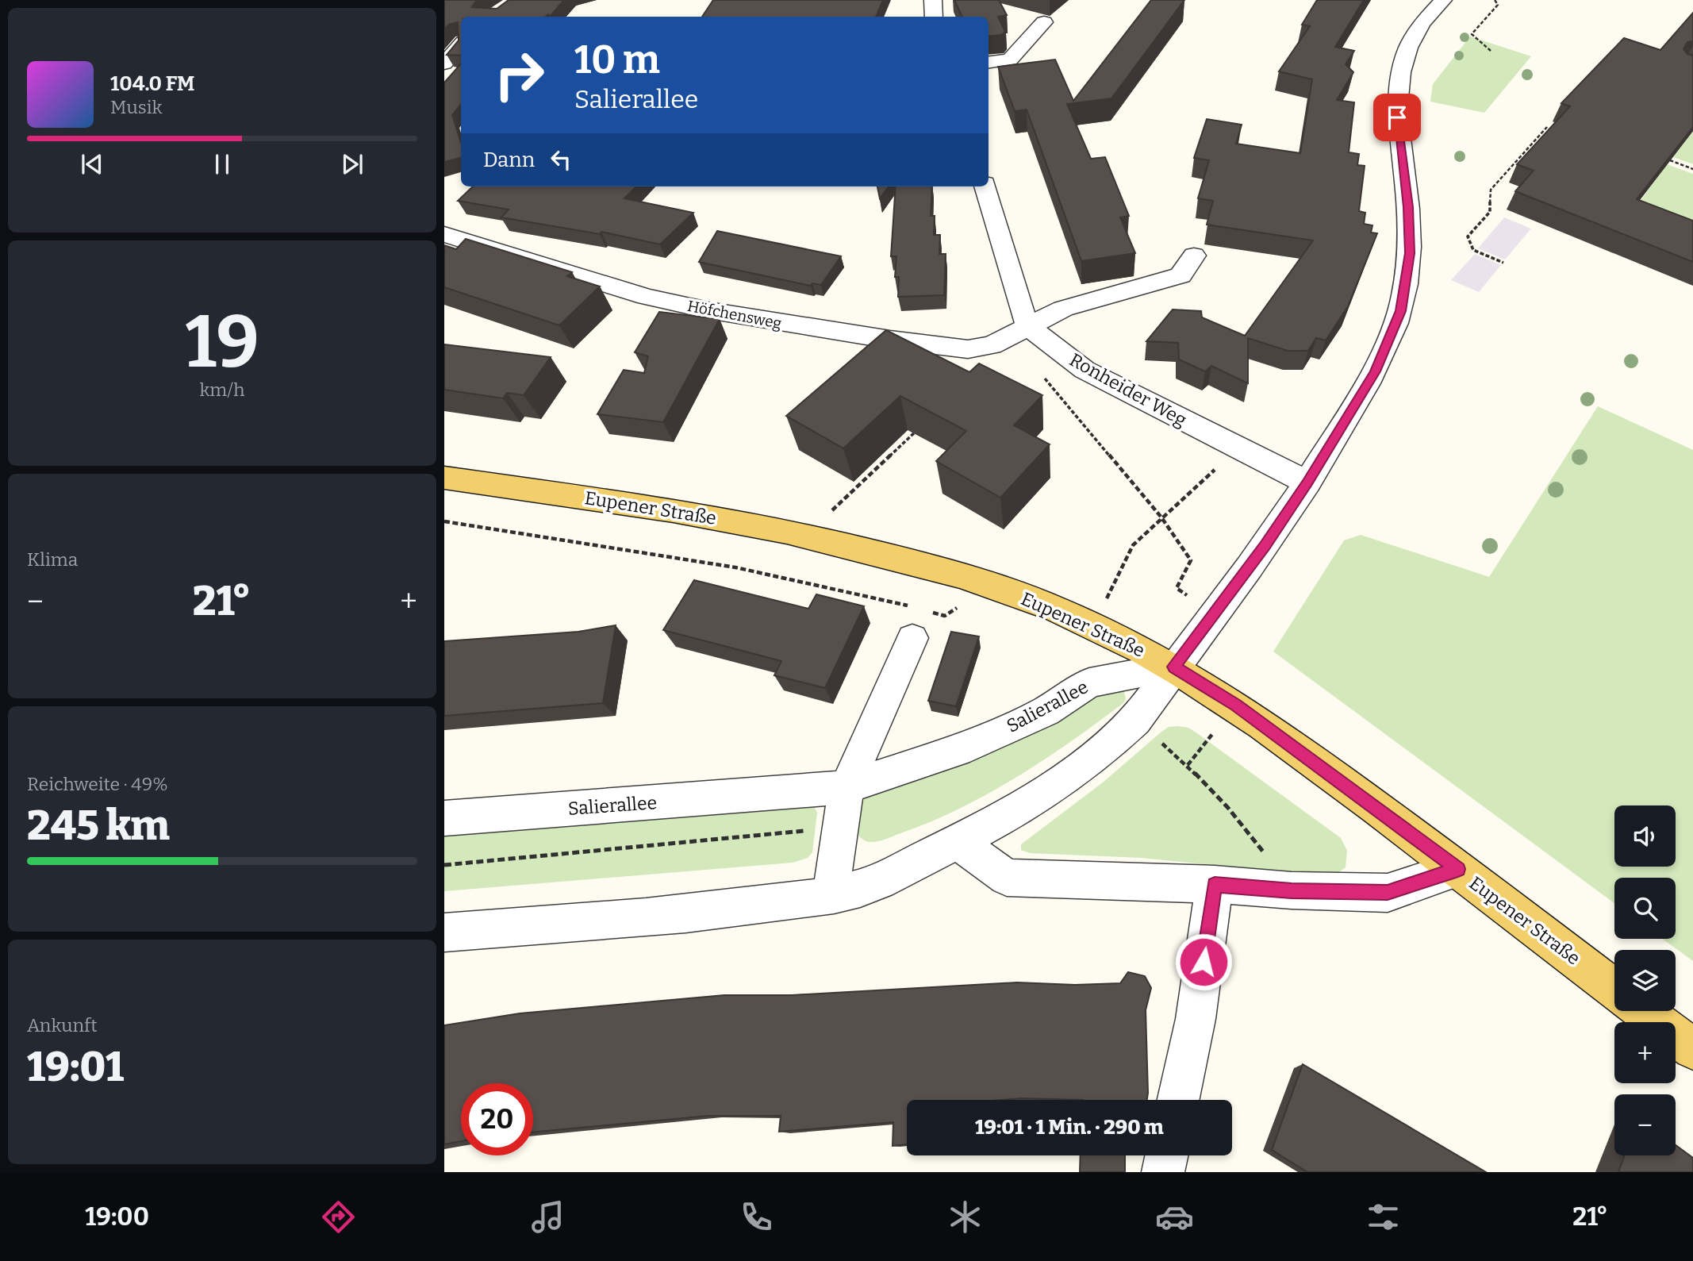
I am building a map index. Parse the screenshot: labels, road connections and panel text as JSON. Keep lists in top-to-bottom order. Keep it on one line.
{"streets":{"main road":["Eupener Straße"],"street":["Höfchensweg","Ronheider Weg","Salierallee"]},"crossings":[["Höfchensweg","Ronheider Weg"],["Eupener Straße","Salierallee"]],"page":{"turn":["10 m","Salierallee"],"song":["104.0 FM","Musik"],"then":"Dann","tile":[["19","km/h"],"Klima",["Reichweite · 49%","245 km"],["Ankunft","19:01"]],"heat":["−","21°","+"],"map_buttons":["+","−"],"limit":"20","trip":"19:01 · 1 Min. · 290 m","tabs":["19:00","21°"]}}
